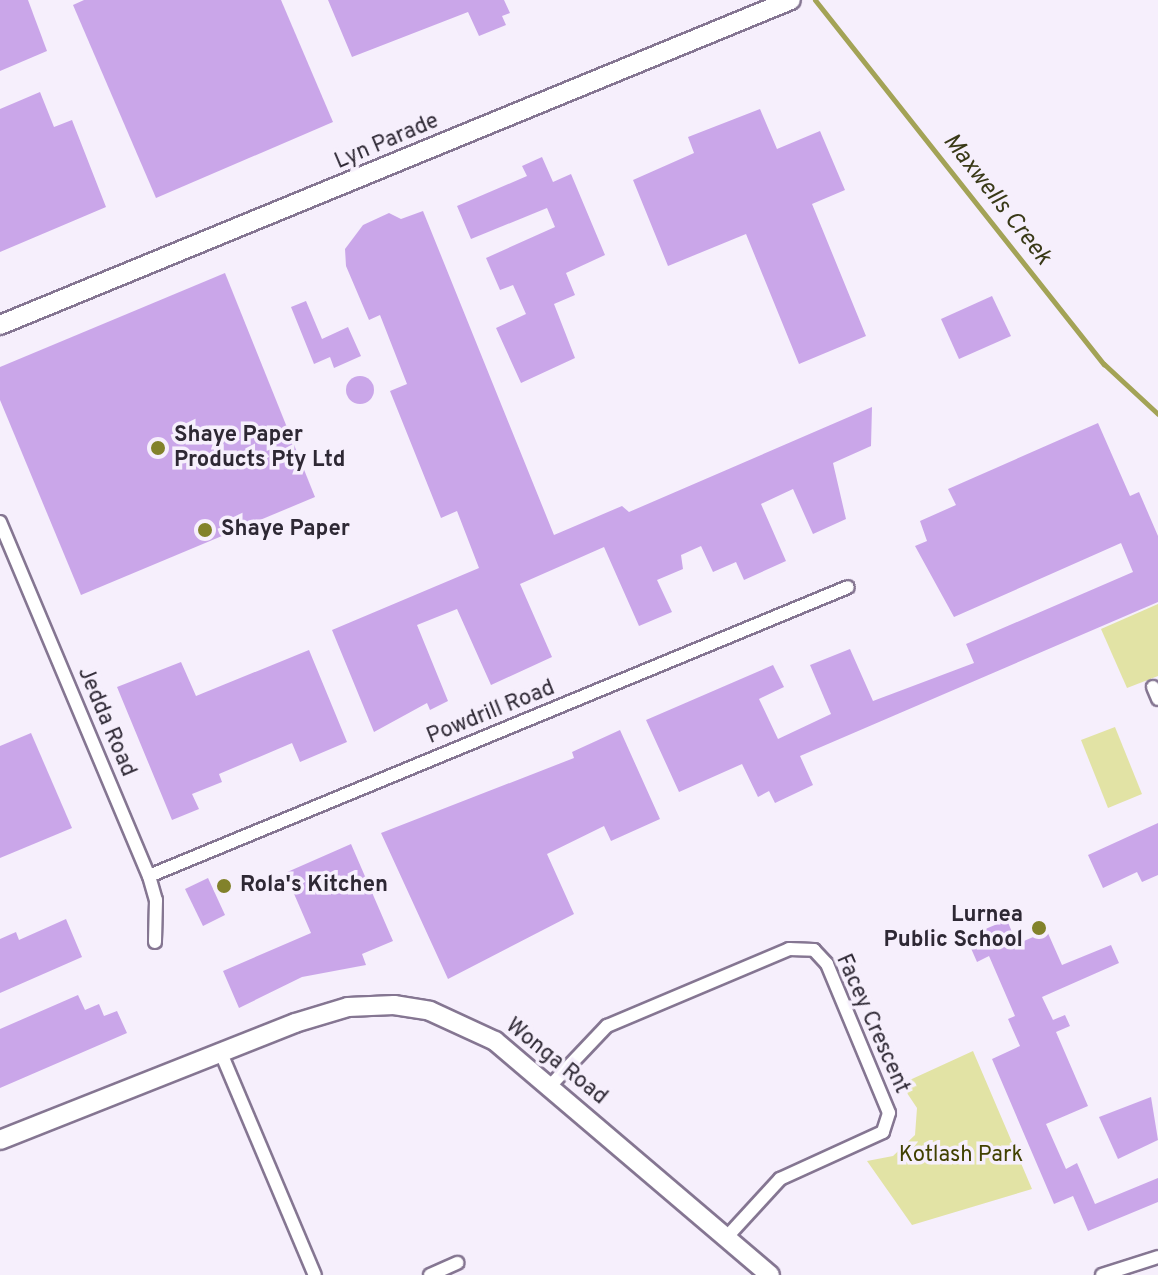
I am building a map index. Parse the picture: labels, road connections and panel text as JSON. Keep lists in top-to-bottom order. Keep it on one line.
{"streets":{"street":["Lyn Parade","Powdrill Road","Jedda Road","Facey Crescent","Wonga Road"]},"crossings":[["Powdrill Road","Jedda Road"],["Facey Crescent","Wonga Road"]],"water":["Maxwells Creek"],"parks":["Kotlash Park"],"places":["Shaye Paper Products Pty Ltd","Shaye Paper","Rola's Kitchen","Lurnea Public School"]}
